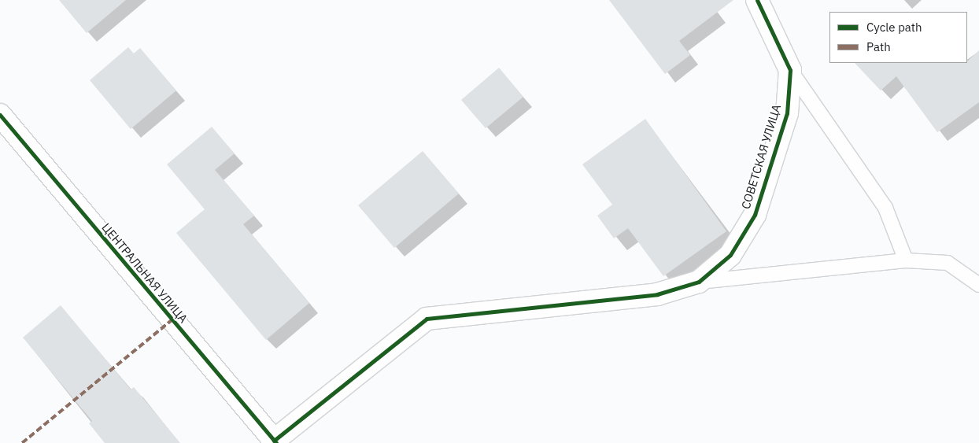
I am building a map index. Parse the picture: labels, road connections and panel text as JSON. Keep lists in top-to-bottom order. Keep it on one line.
{"streets":{"street":["СОВЕТСКАЯ УЛИЦА","ЦЕНТРАЛЬНАЯ УЛИЦА"]},"legend":["Cycle path","Path"]}
